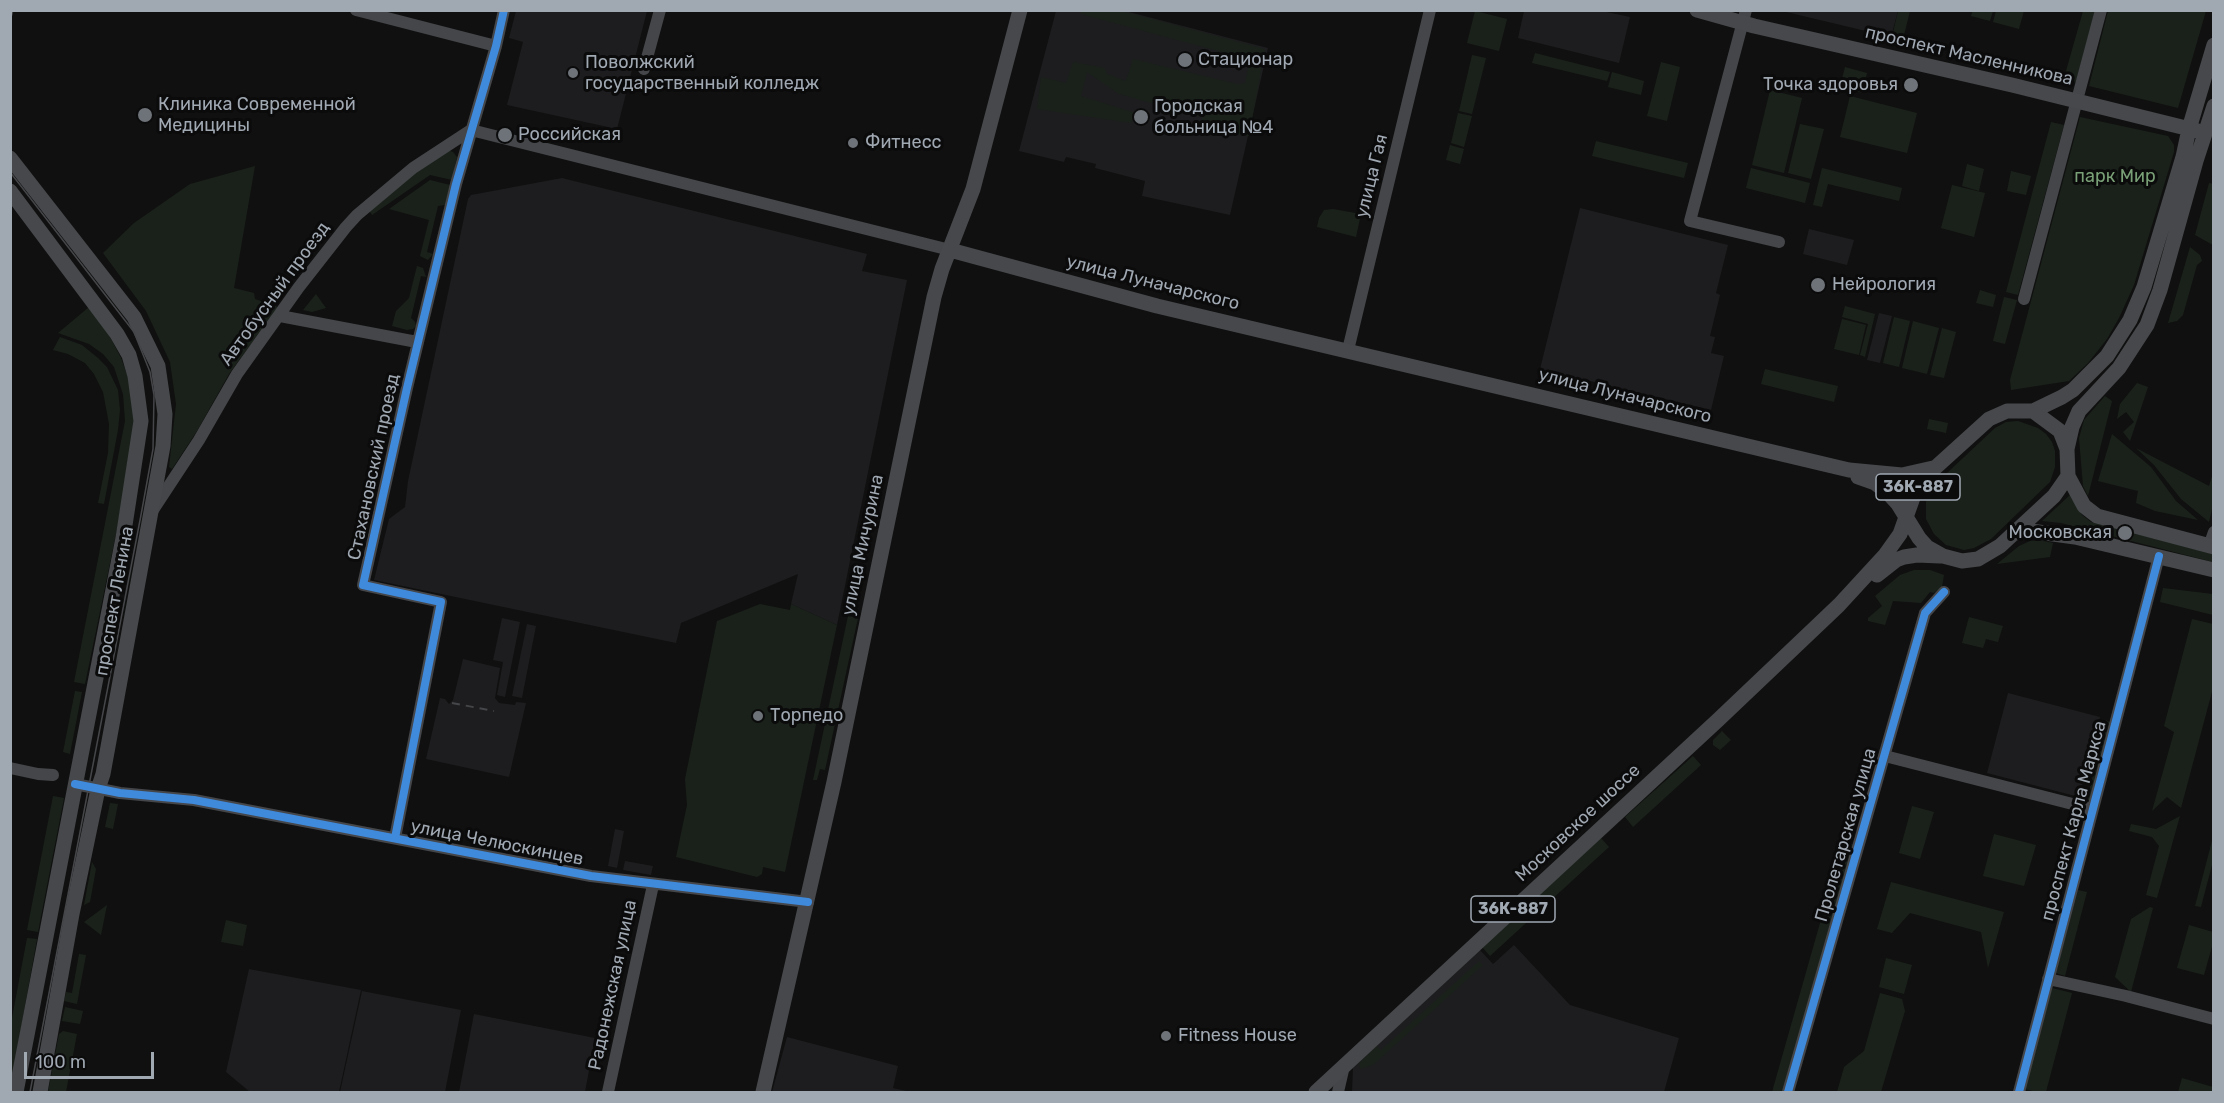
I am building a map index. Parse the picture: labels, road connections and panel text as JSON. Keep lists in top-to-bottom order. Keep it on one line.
{"streets":{"main road":["проспект Масленникова","улица Луначарского","36К-887","улица Мичурина","проспект Ленина","Московское шоссе"],"street":["улица Гая","Автобусный проезд","Стахановский проезд","проспект Карла Маркса","Пролетарская улица","улица Челюскинцев","Радонежская улица"]},"crossings":[["проспект Масленникова","Московское шоссе"],["улица Гая","улица Луначарского"],["улица Луначарского","Автобусный проезд"],["улица Луначарского","Стахановский проезд"],["улица Луначарского","улица Мичурина"],["улица Луначарского","Московское шоссе"],["Автобусный проезд","Стахановский проезд"],["Автобусный проезд","проспект Ленина"],["Стахановский проезд","улица Челюскинцев"],["улица Мичурина","улица Челюскинцев"],["проспект Ленина","улица Челюскинцев"],["улица Челюскинцев","Радонежская улица"]],"parks":["парк Мир"],"places":["Стационар","Поволжский государственный колледж","Точка здоровья","Клиника Современной Медицины","Городская больница №4","Российская","Фитнесс","Нейрология","Московская","Торпедо","Fitness House"],"scale_bar":"100 m"}
